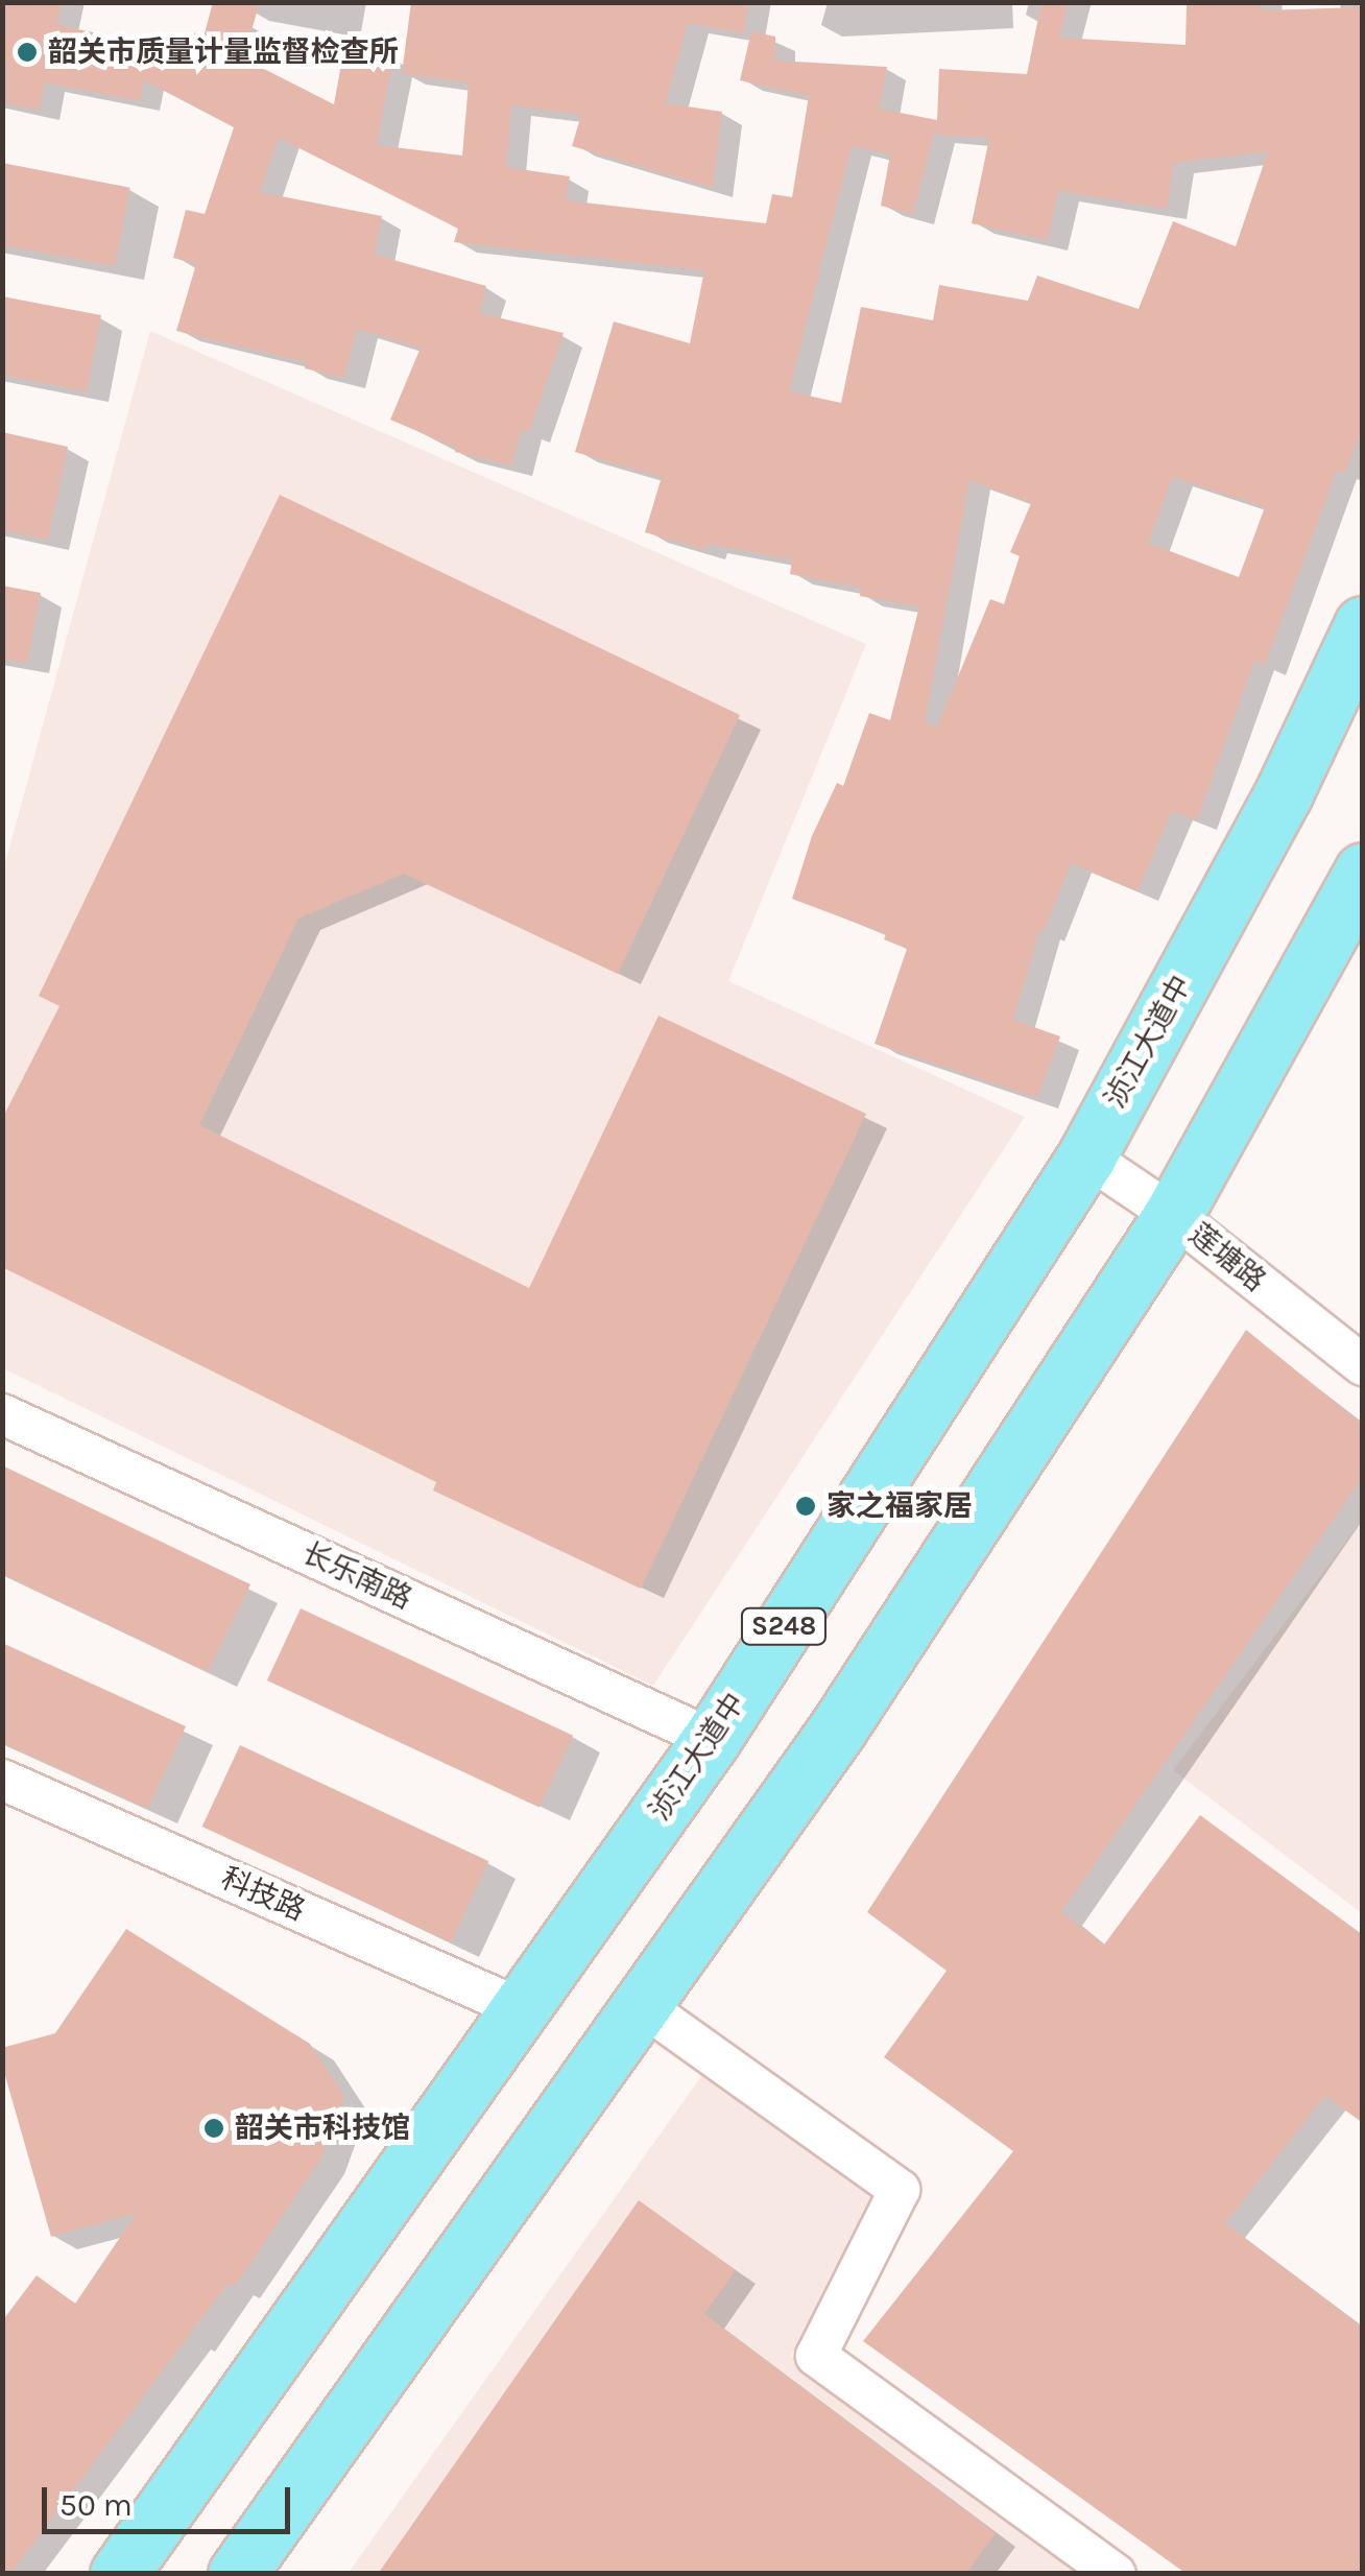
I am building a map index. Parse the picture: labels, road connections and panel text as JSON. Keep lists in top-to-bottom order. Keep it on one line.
{"streets":{"main road":["浈江大道中","S248"],"street":["莲塘路","长乐南路","科技路"]},"crossings":[["浈江大道中","莲塘路"],["浈江大道中","长乐南路"],["浈江大道中","科技路"]],"places":["韶关市质量计量监督检查所","家之福家居","韶关市科技馆"],"scale_bar":"50 m"}
